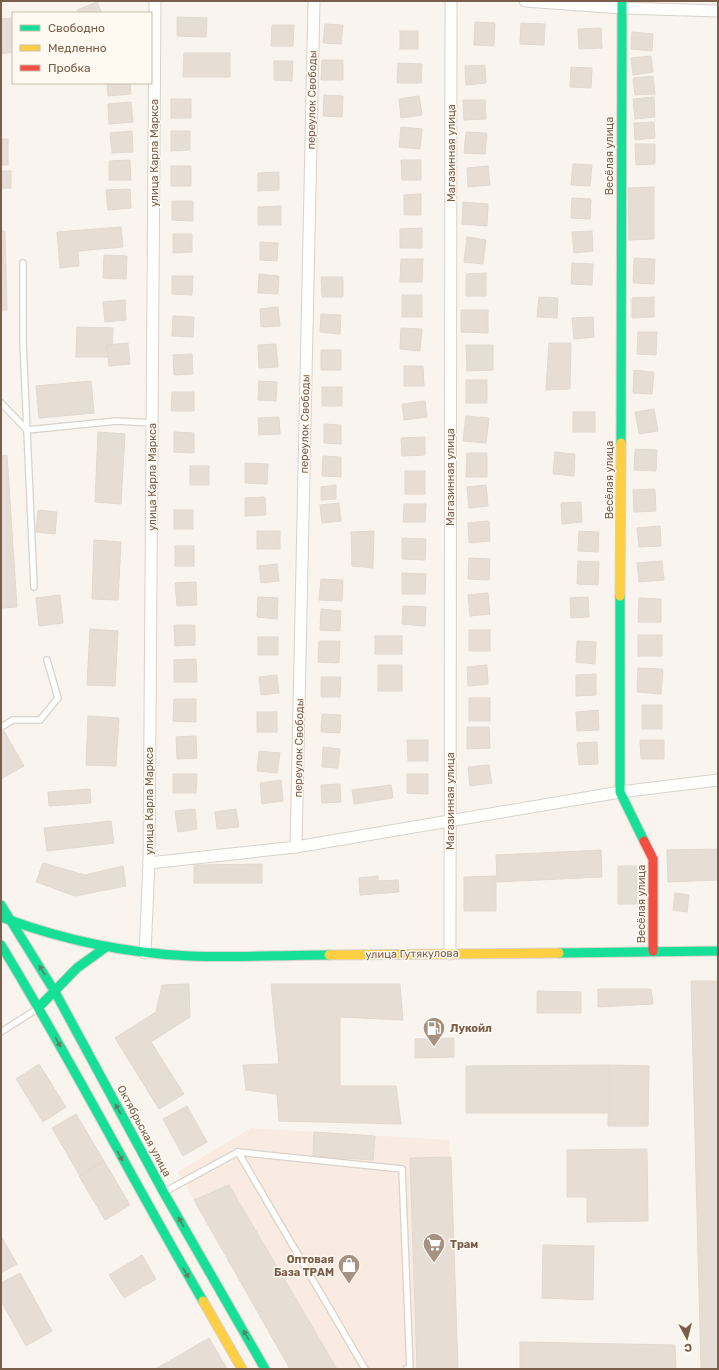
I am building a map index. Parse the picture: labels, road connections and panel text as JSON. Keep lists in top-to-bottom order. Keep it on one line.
{"streets":{"main road":["Весёлая улица","улица Гутякулова","Октябрьская улица"],"street":["переулок Свободы","улица Карла Маркса","Магазинная улица"]},"crossings":[["улица Карла Маркса","улица Гутякулова"],["Магазинная улица","улица Гутякулова"],["Весёлая улица","улица Гутякулова"],["улица Гутякулова","Октябрьская улица"]],"places":{"fuel station":["Лукойл"],"supermarket":["Трам"],"shop":["Оптовая База ТРАМ"]},"legend":["Свободно","Медленно","Пробка"],"north":"bottom"}
